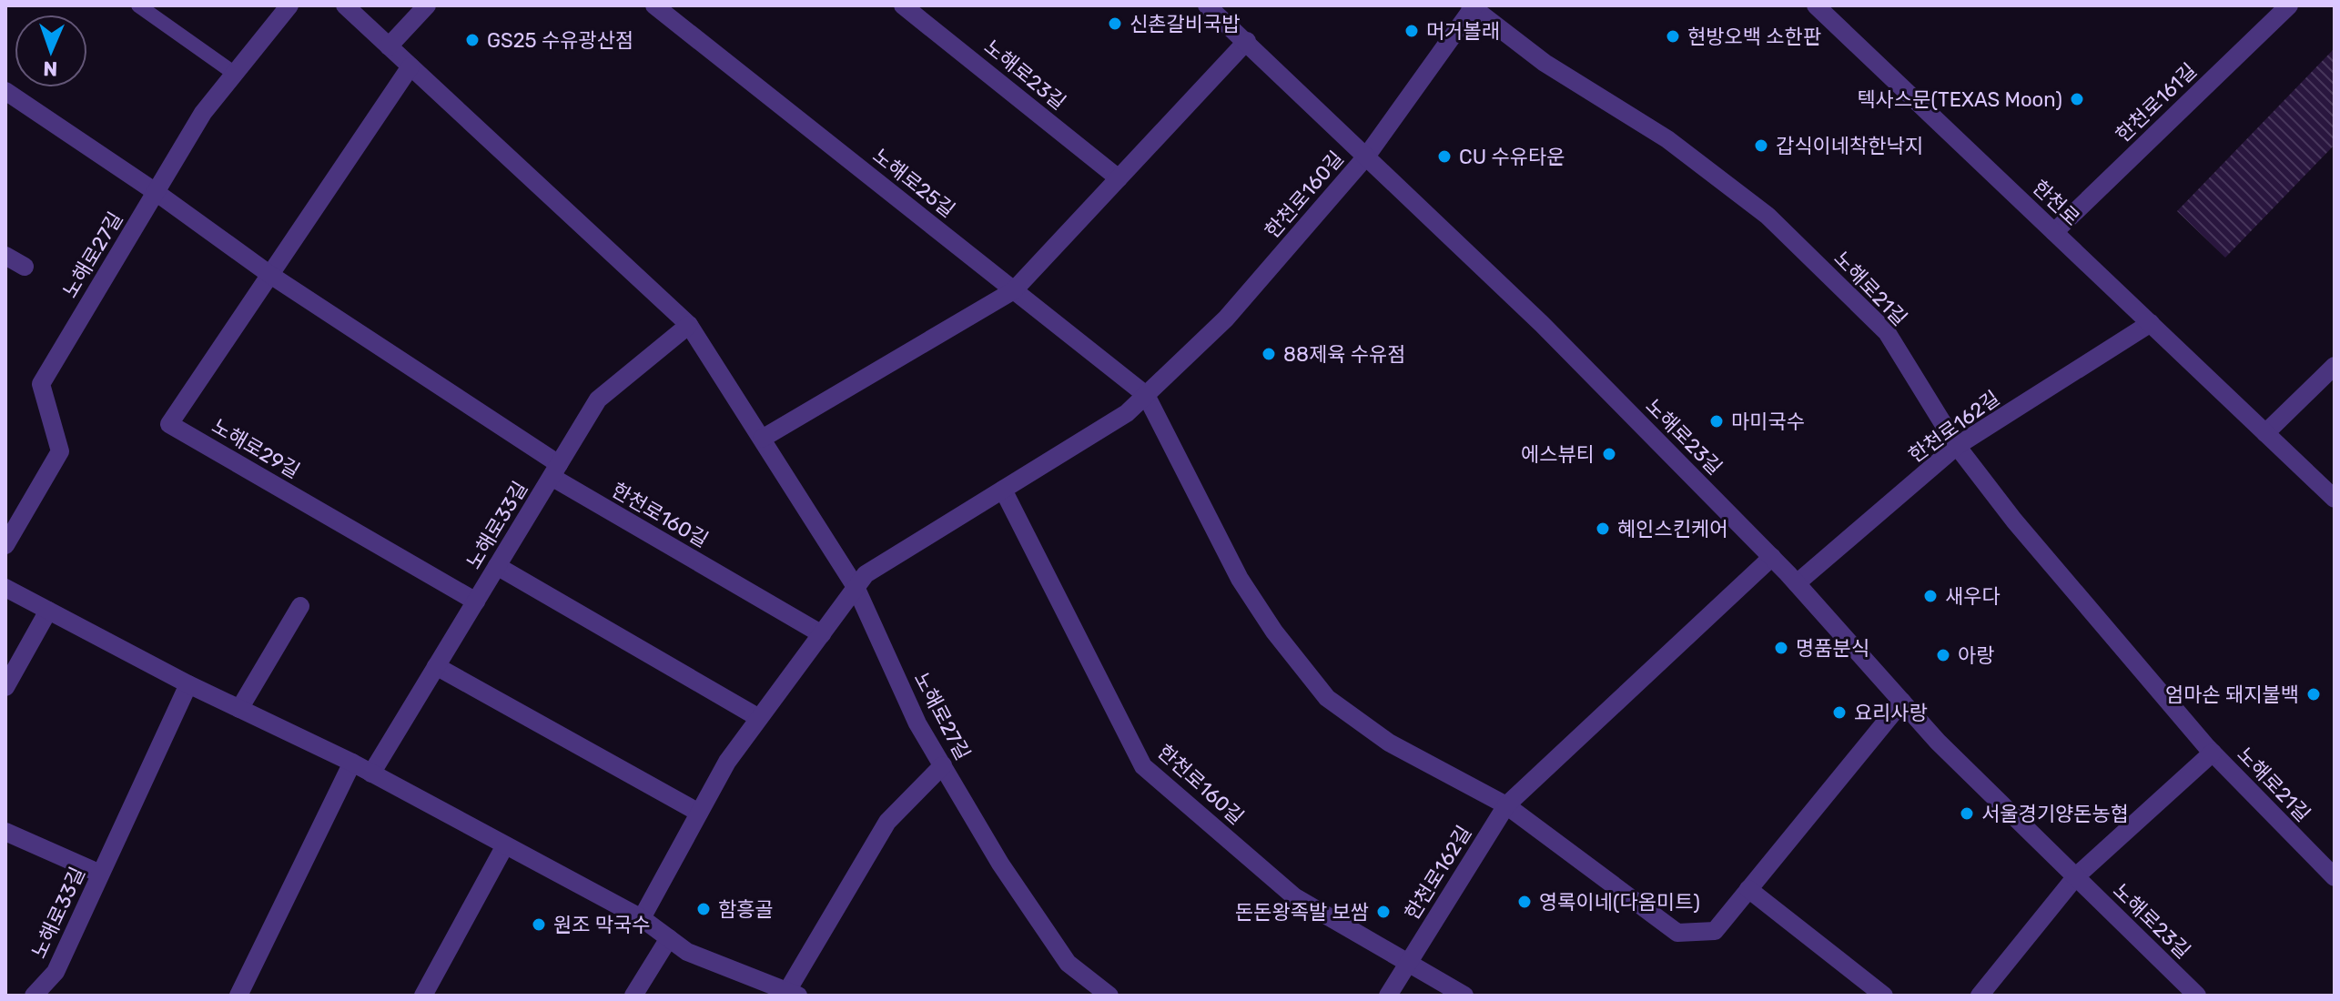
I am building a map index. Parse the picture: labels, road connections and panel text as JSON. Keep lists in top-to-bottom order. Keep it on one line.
{"streets":{"street":["노해로23길","한천로161길","노해로25길","한천로160길","한천로","노해로27길","노해로21길","한천로162길","노해로29길","노해로33길"]},"crossings":[["노해로23길","한천로160길"],["노해로23길","노해로21길"],["노해로23길","한천로162길"],["한천로161길","한천로"],["노해로25길","한천로160길"],["한천로160길","노해로27길"],["한천로160길","노해로21길"],["한천로160길","한천로162길"],["한천로160길","노해로33길"],["한천로","한천로162길"],["노해로27길","노해로29길"],["노해로27길","노해로33길"],["노해로21길","한천로162길"],["노해로29길","노해로33길"]],"places":["신촌갈비국밥","머거볼래","현방오백 소한판","GS25 수유광산점","텍사스문(TEXAS Moon)","갑식이네착한낙지","CU 수유타운","88제육 수유점","마미국수","에스뷰티","혜인스킨케어","새우다","명품분식","아랑","엄마손 돼지불백","요리사랑","서울경기양돈농협","영록이네(다옴미트)","함흥골","돈돈왕족발 보쌈","원조 막국수"],"north":"bottom"}
